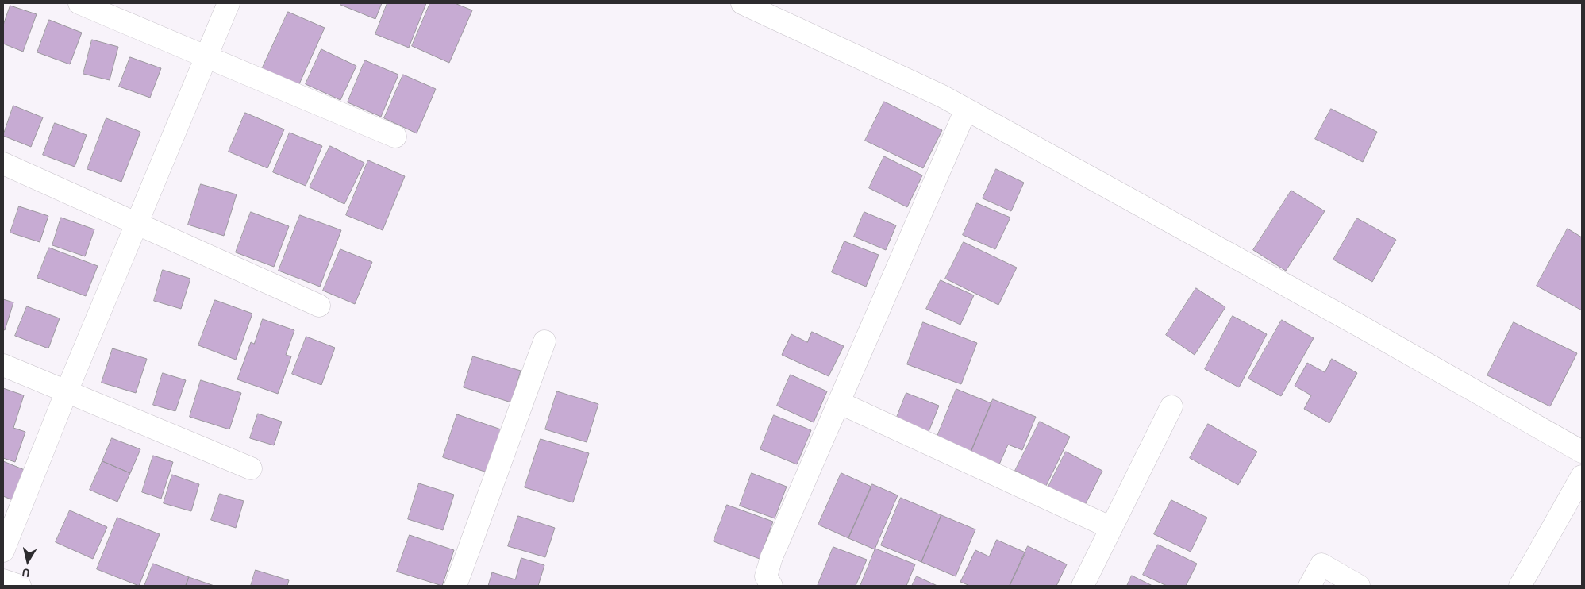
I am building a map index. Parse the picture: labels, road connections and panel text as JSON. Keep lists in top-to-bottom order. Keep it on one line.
{"north":"bottom"}
